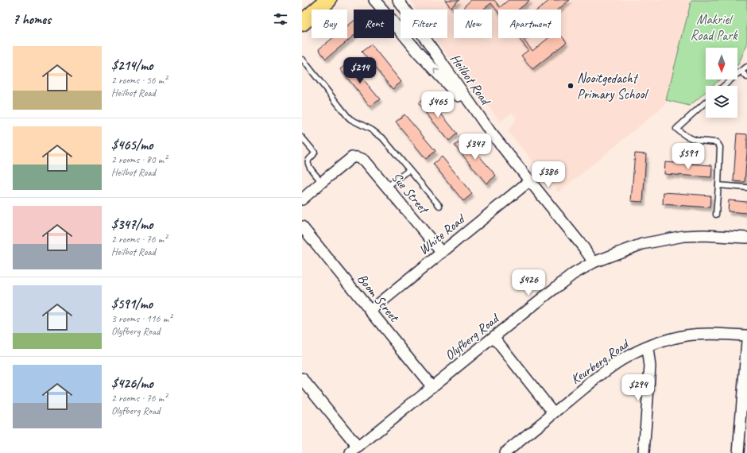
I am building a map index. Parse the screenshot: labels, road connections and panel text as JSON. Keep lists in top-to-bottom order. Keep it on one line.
{"streets":{"street":["Heilbot Road","Sue Street","White Road","Boom Street","Olyfberg Road","Keurberg Road"]},"crossings":[["Heilbot Road","White Road"],["Heilbot Road","Olyfberg Road"],["Sue Street","White Road"],["White Road","Boom Street"],["Boom Street","Olyfberg Road"]],"parks":["Makriel Road Park"],"places":["Nooitgedacht Primary School"],"north":"bottom","page":{"heading":"7 homes","chip":["Buy","Rent","Filters","New","Apartment"],"list":[{"name":"$214/mo","note":"2 rooms · 56 m² · Heilbot Road"},{"name":"$465/mo","note":"2 rooms · 80 m² · Heilbot Road"},{"name":"$347/mo","note":"2 rooms · 76 m² · Heilbot Road"},{"name":"$591/mo","note":"3 rooms · 116 m² · Olyfberg Road"},{"name":"$426/mo","note":"2 rooms · 76 m² · Olyfberg Road"}],"price":["$214","$465","$347","$591","$386","$426","$294"]}}
